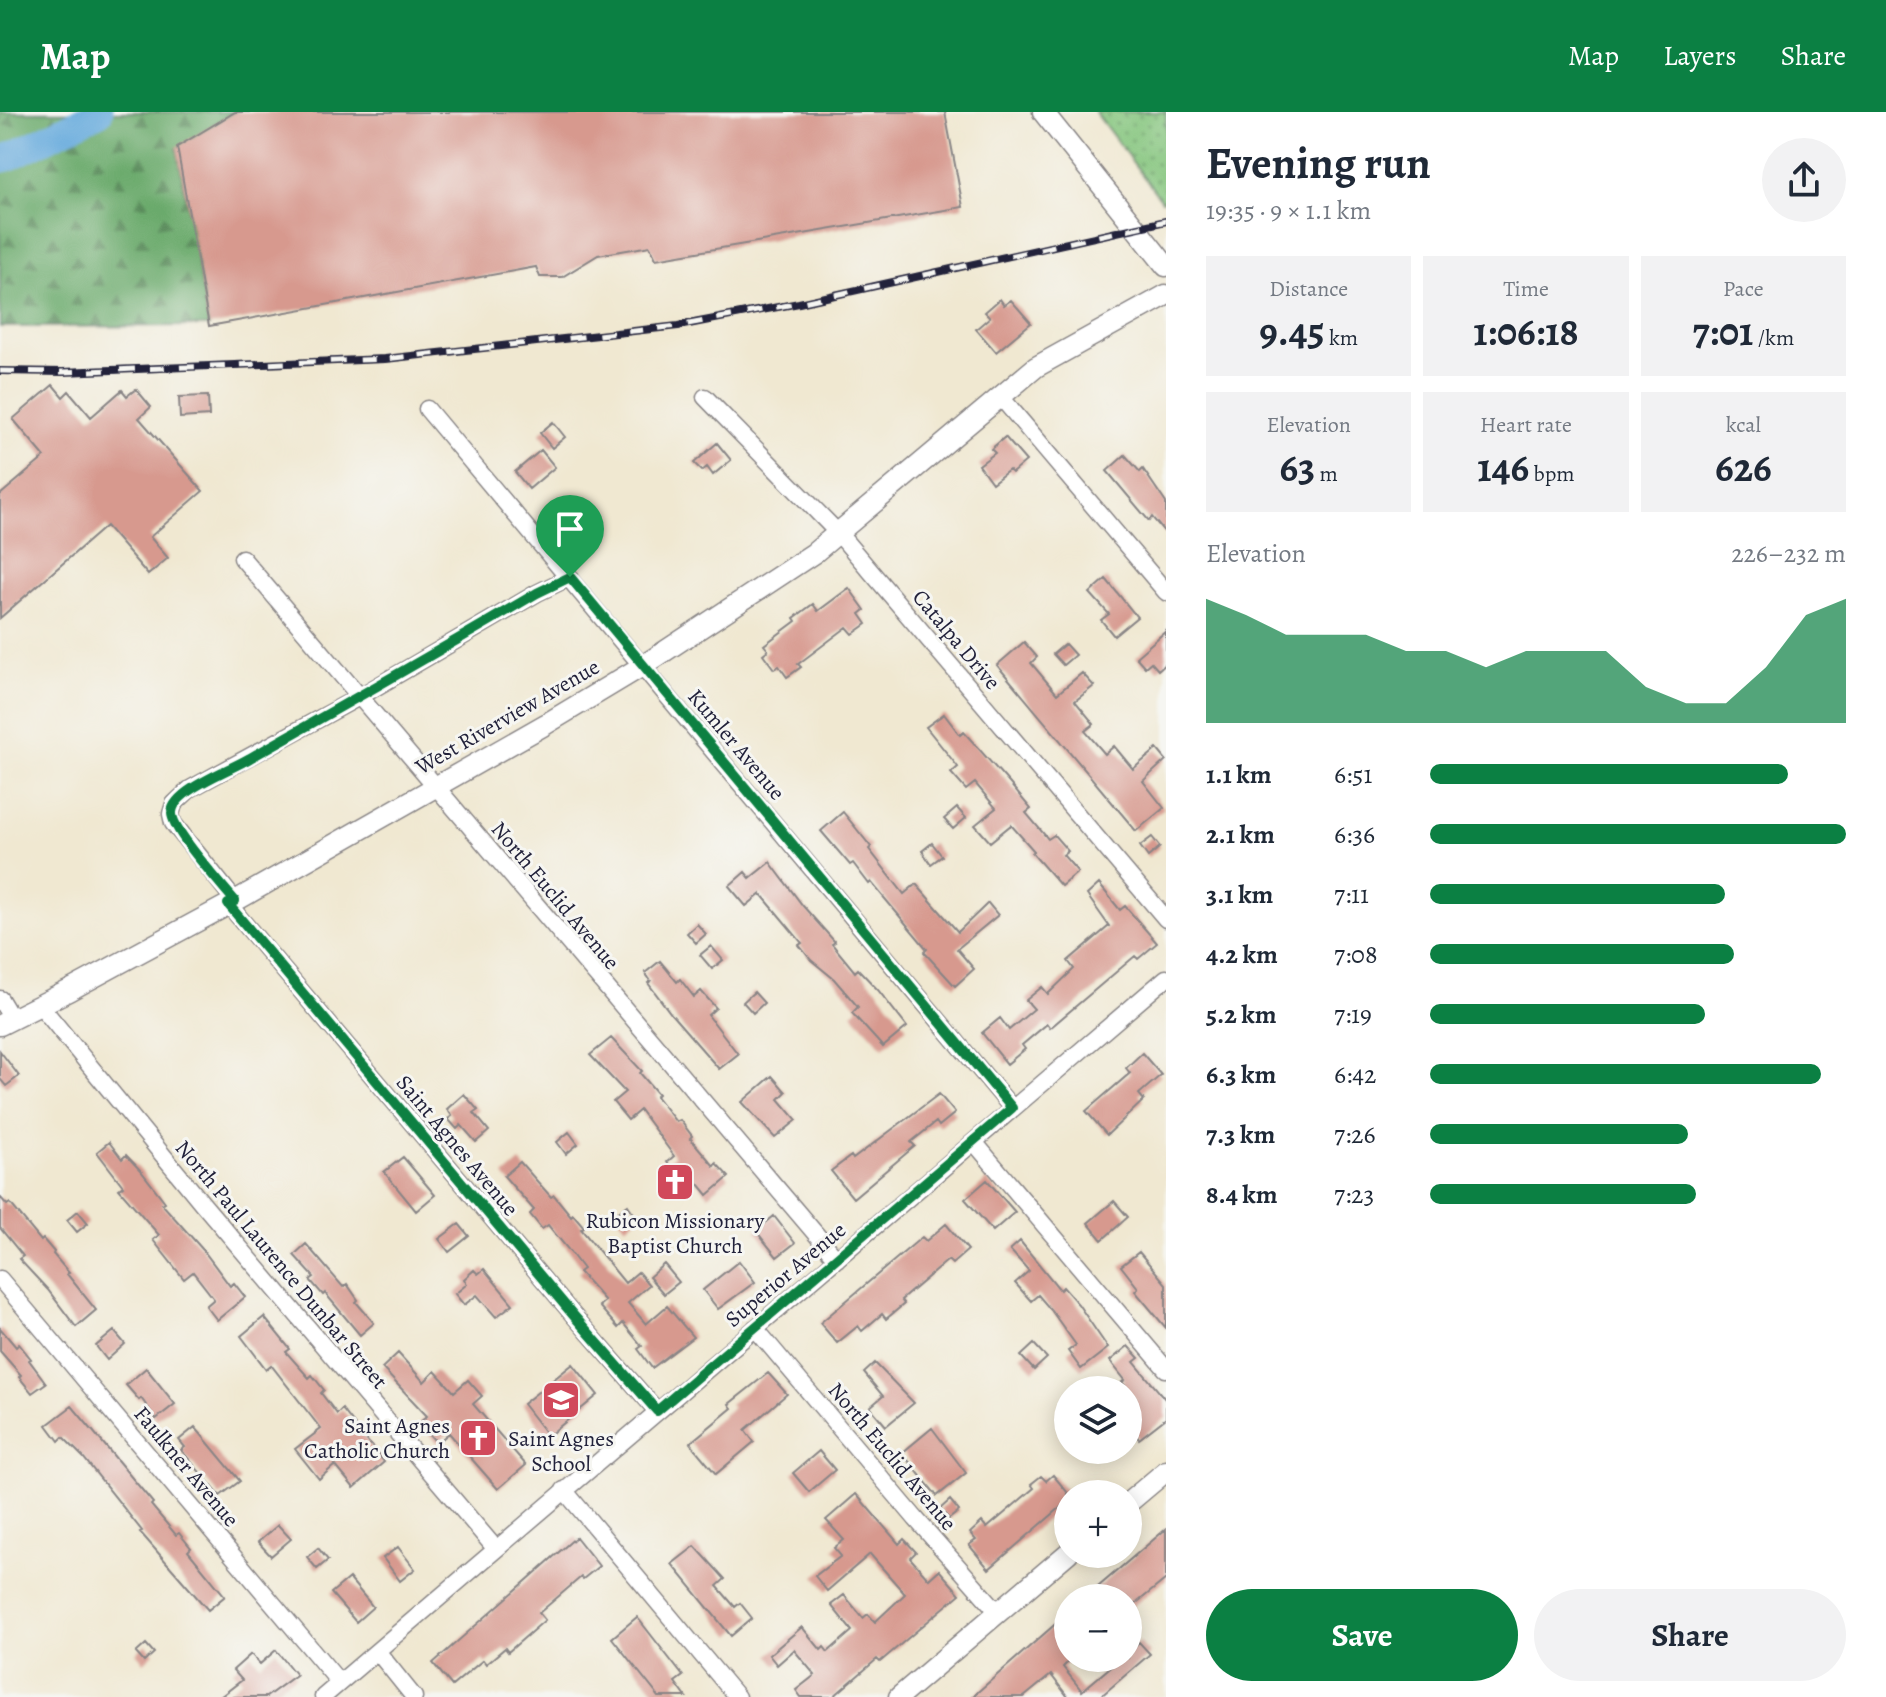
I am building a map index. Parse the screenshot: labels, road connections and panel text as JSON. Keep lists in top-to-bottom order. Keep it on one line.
{"streets":{"street":["Catalpa Drive","West Riverview Avenue","Kumler Avenue","North Euclid Avenue","Saint Agnes Avenue","North Paul Laurence Dunbar Street","Superior Avenue","Faulkner Avenue"]},"crossings":[["Catalpa Drive","West Riverview Avenue"],["West Riverview Avenue","Kumler Avenue"],["West Riverview Avenue","North Euclid Avenue"],["West Riverview Avenue","Saint Agnes Avenue"],["West Riverview Avenue","North Paul Laurence Dunbar Street"],["Kumler Avenue","Superior Avenue"],["North Euclid Avenue","Saint Agnes Avenue"],["North Euclid Avenue","Superior Avenue"],["Saint Agnes Avenue","Superior Avenue"],["North Paul Laurence Dunbar Street","Superior Avenue"],["Superior Avenue","Faulkner Avenue"]],"places":{"church":["Rubicon Missionary Baptist Church","Saint Agnes Catholic Church"],"school or university":["Saint Agnes School"]},"page":{"header":"Map","nav":["Map","Layers","Share"],"heading":["Evening run","19:35 · 9 × 1.1 km"],"stats":[["Distance","9.45 km"],["Time","1:06:18"],["Pace","7:01 /km"],["Elevation","63 m"],["Heart rate","146 bpm"],["kcal","626"]],"chart":["Elevation","226–232 m"],"list":[{"name":"1.1 km","note":"6:51"},{"name":"2.1 km","note":"6:36"},{"name":"3.1 km","note":"7:11"},{"name":"4.2 km","note":"7:08"},{"name":"5.2 km","note":"7:19"},{"name":"6.3 km","note":"6:42"},{"name":"7.3 km","note":"7:26"},{"name":"8.4 km","note":"7:23"}],"map_buttons":["+","−"],"buttons":["Save","Share"]}}
